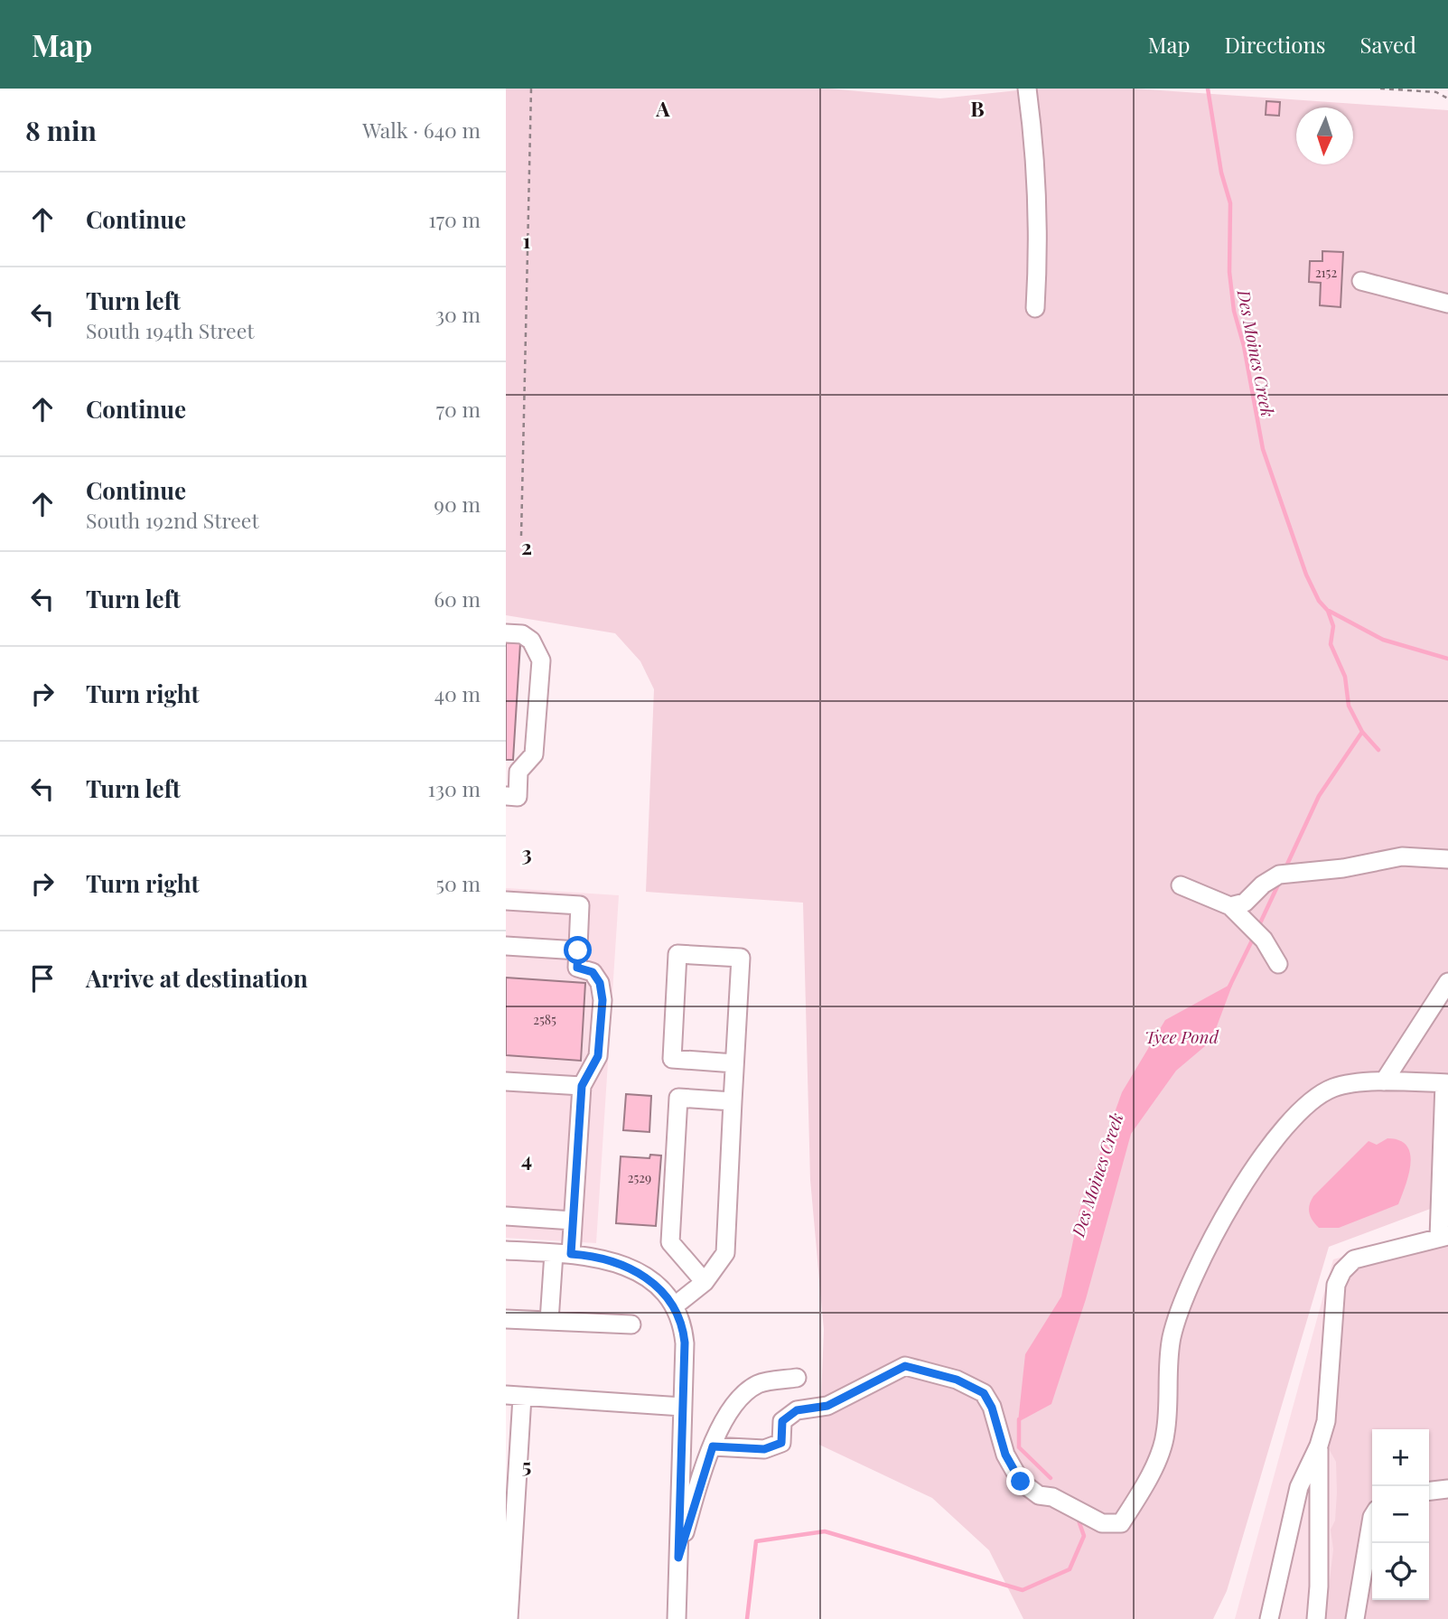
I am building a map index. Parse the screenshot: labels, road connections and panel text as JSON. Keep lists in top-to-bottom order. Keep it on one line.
{"water":["Des Moines Creek","Tyee Pond"],"house_numbers":["2152","2585","2529"],"north":"bottom","page":{"header":"Map","nav":["Map","Directions","Saved"],"heading":["8 min","Walk · 640 m"],"list":[["Continue","170 m"],["Turn left","South 194th Street","30 m"],["Continue","70 m"],["Continue","South 192nd Street","90 m"],["Turn left","60 m"],["Turn right","40 m"],["Turn left","130 m"],["Turn right","50 m"],"Arrive at destination"],"map_buttons":["+","−"]},"grid":{"columns":["A","B"],"rows":["1","2","3","4","5"]}}
